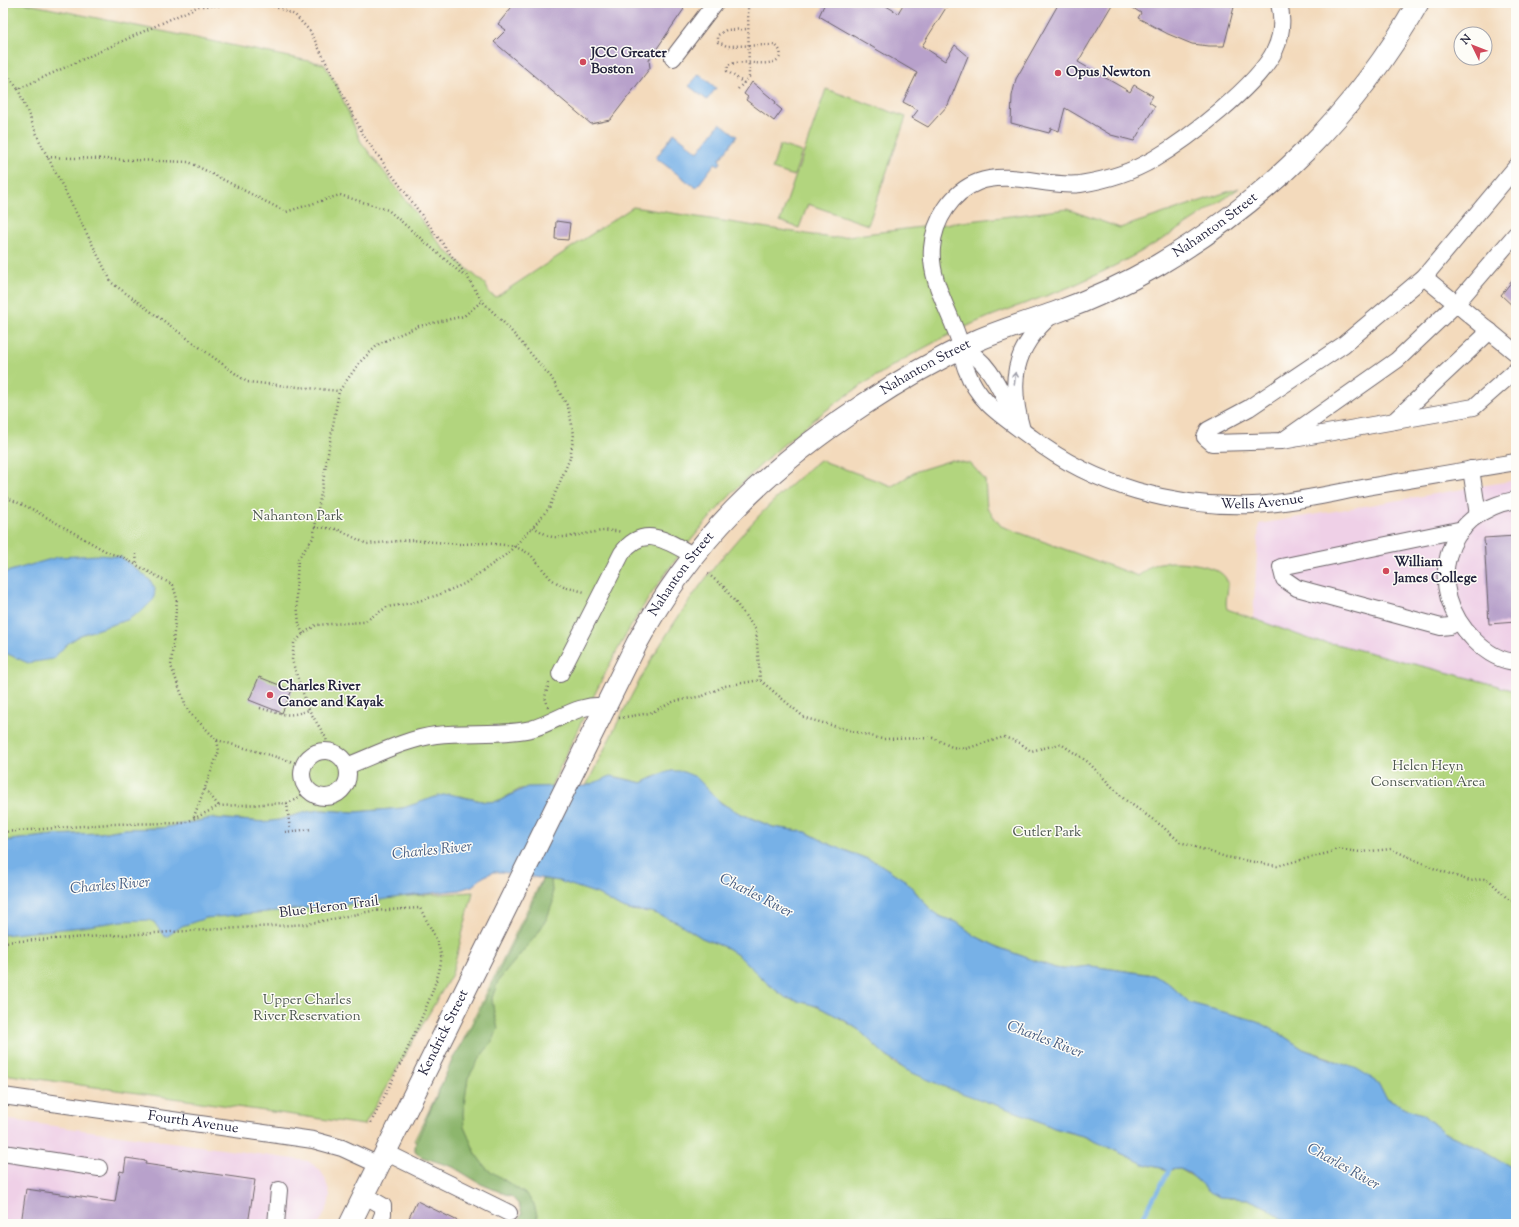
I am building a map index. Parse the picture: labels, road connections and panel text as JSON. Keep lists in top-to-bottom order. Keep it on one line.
{"streets":{"main road":["Nahanton Street","Kendrick Street"],"street":["Wells Avenue","Fourth Avenue"],"path":["Blue Heron Trail"]},"crossings":[["Nahanton Street","Wells Avenue"],["Nahanton Street","Kendrick Street"],["Kendrick Street","Fourth Avenue"]],"water":["Charles River"],"parks":["Nahanton Park","Helen Heyn Conservation Area","Cutler Park","Upper Charles River Reservation"],"places":["JCC Greater Boston","Opus Newton","William James College","Charles River Canoe and Kayak"],"north":"top left"}
